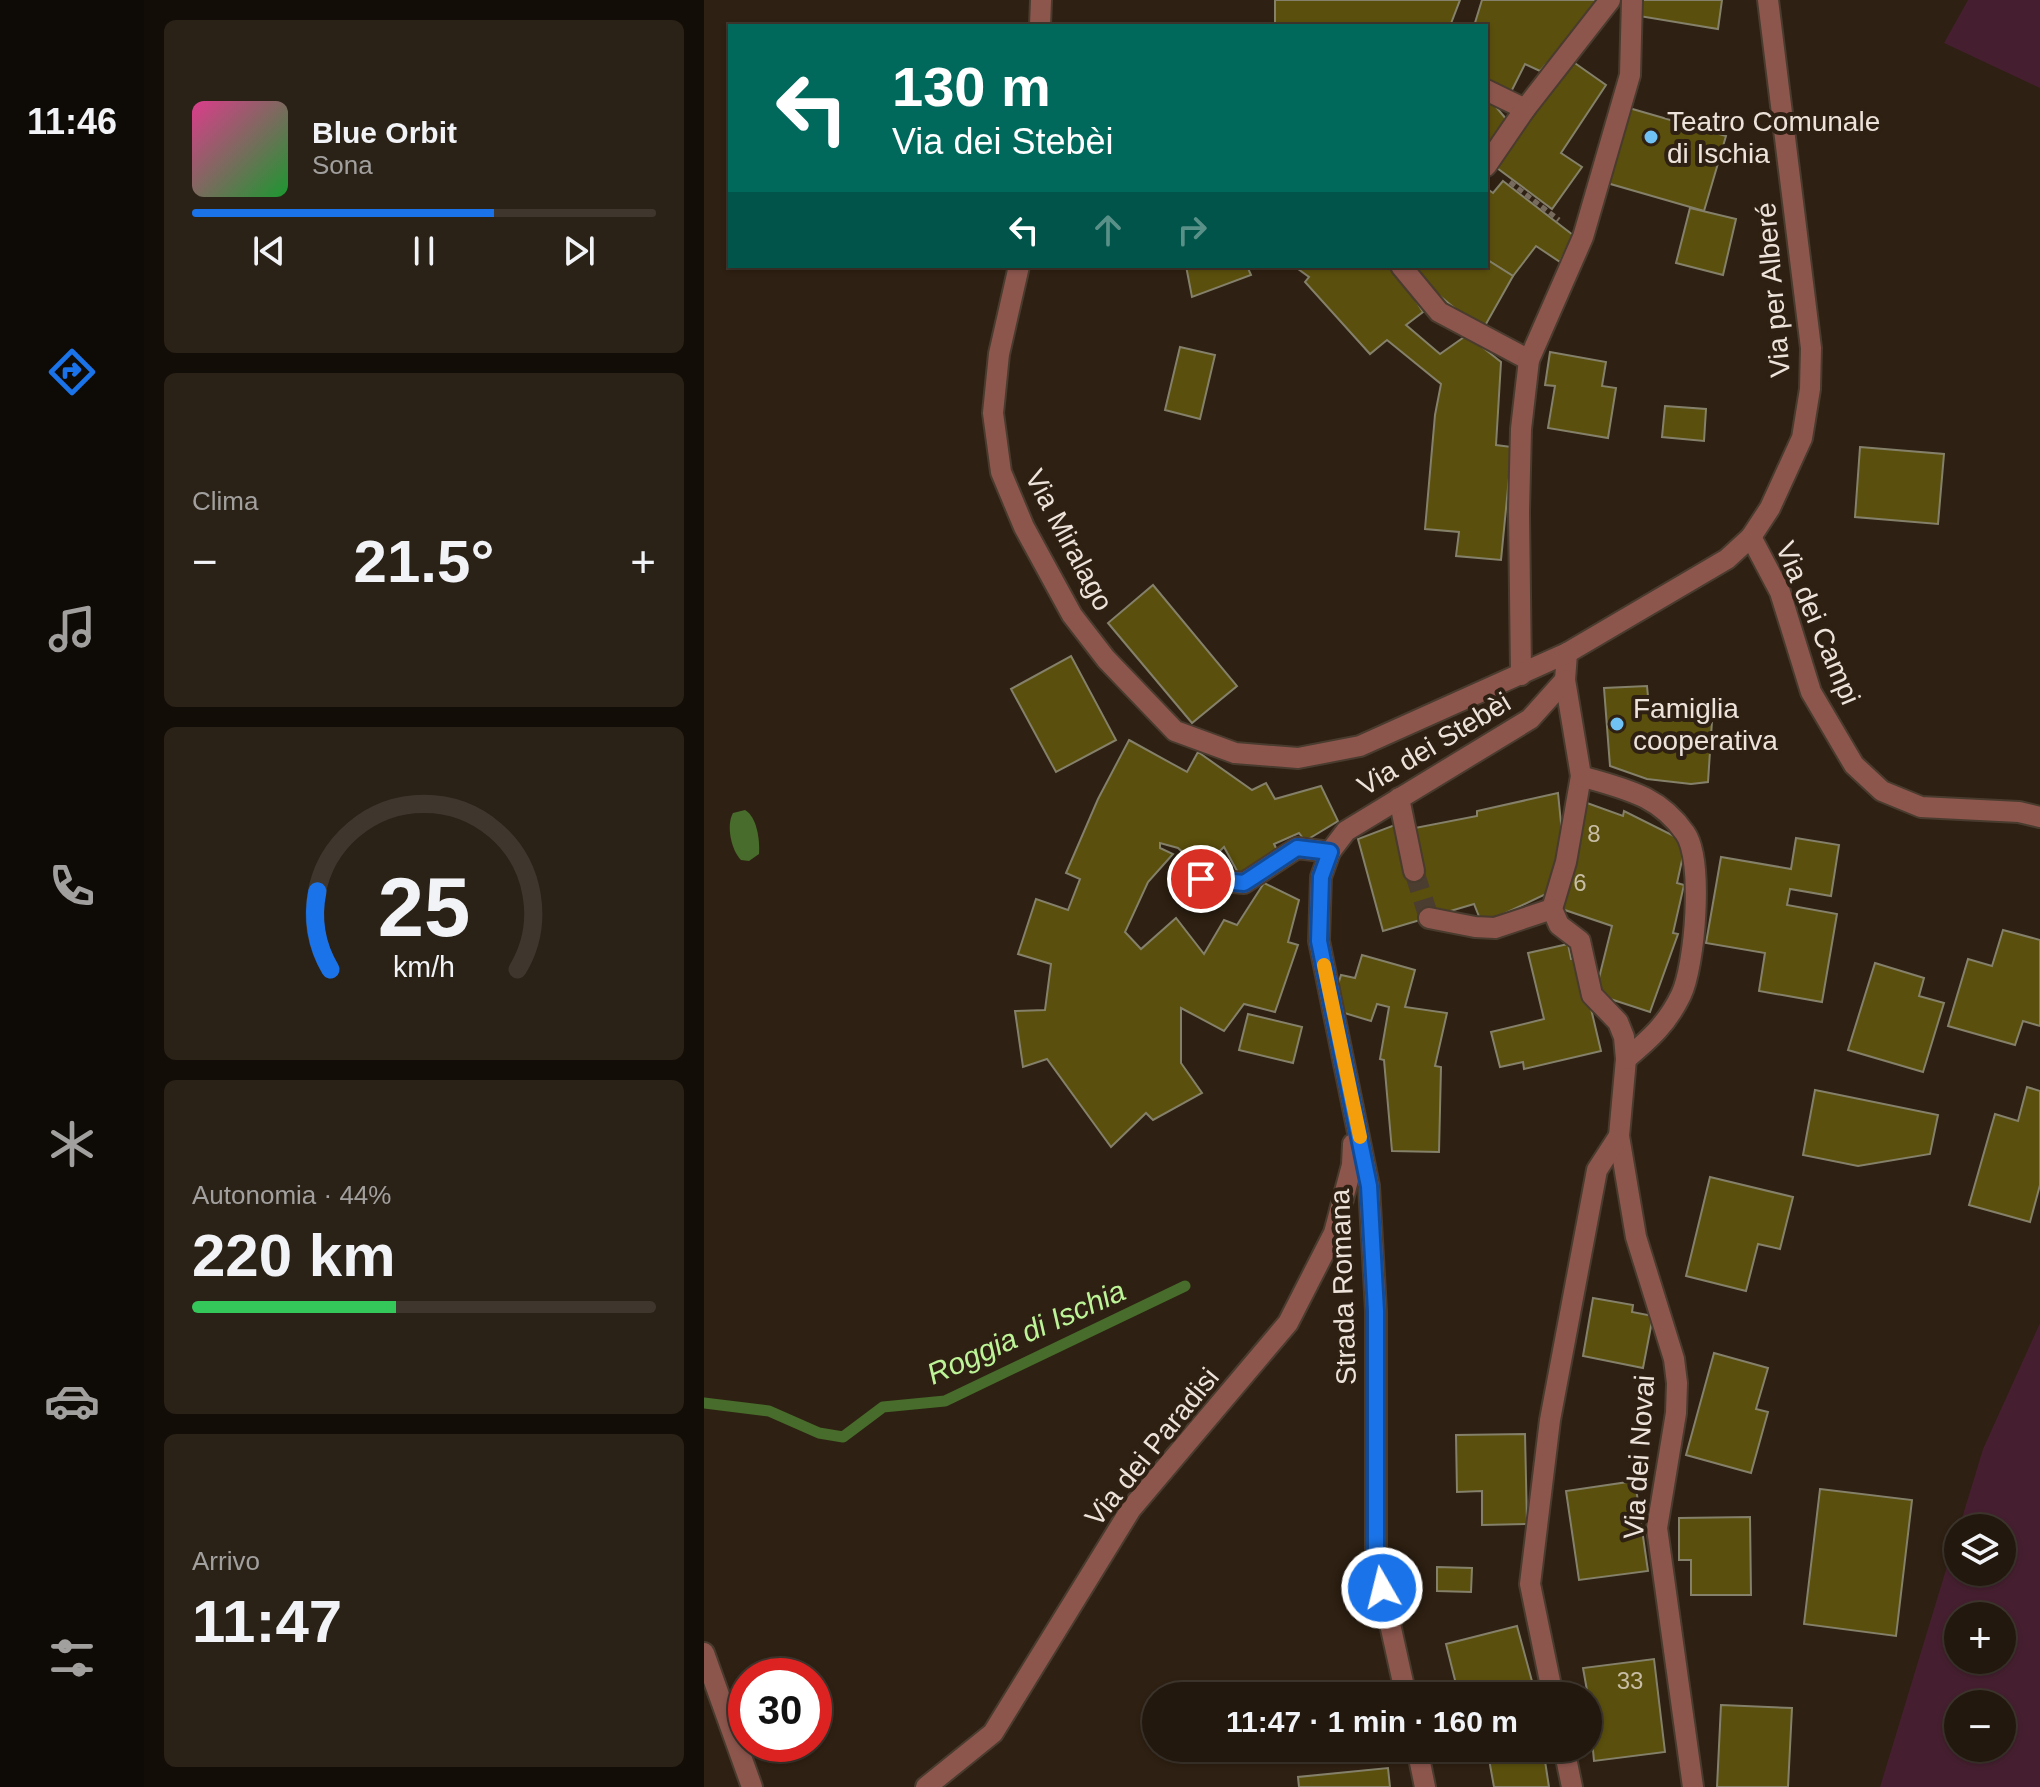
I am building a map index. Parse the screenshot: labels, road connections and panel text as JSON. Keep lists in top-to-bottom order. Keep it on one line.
{"streets":{"street":["Via per Alberé","Via Miralago","Via dei Campi","Via dei Stebèi","Strada Romana","Via dei Paradisi","Via dei Novai"]},"crossings":[["Via per Alberé","Via Miralago"],["Via per Alberé","Via dei Campi"],["Via dei Stebèi","Strada Romana"],["Strada Romana","Via dei Paradisi"]],"water":["Roggia di Ischia"],"places":["Teatro Comunale di Ischia","Famiglia cooperativa"],"house_numbers":["8","6","33"],"page":{"tabs":"11:46","turn":["130 m","Via dei Stebèi"],"song":["Blue Orbit","Sona"],"tile":["Clima",["Autonomia · 44%","220 km"],["Arrivo","11:47"]],"heat":["−","21.5°","+"],"map_buttons":["+","−"],"limit":"30","trip":"11:47 · 1 min · 160 m","gauge":["25","km/h"]}}
